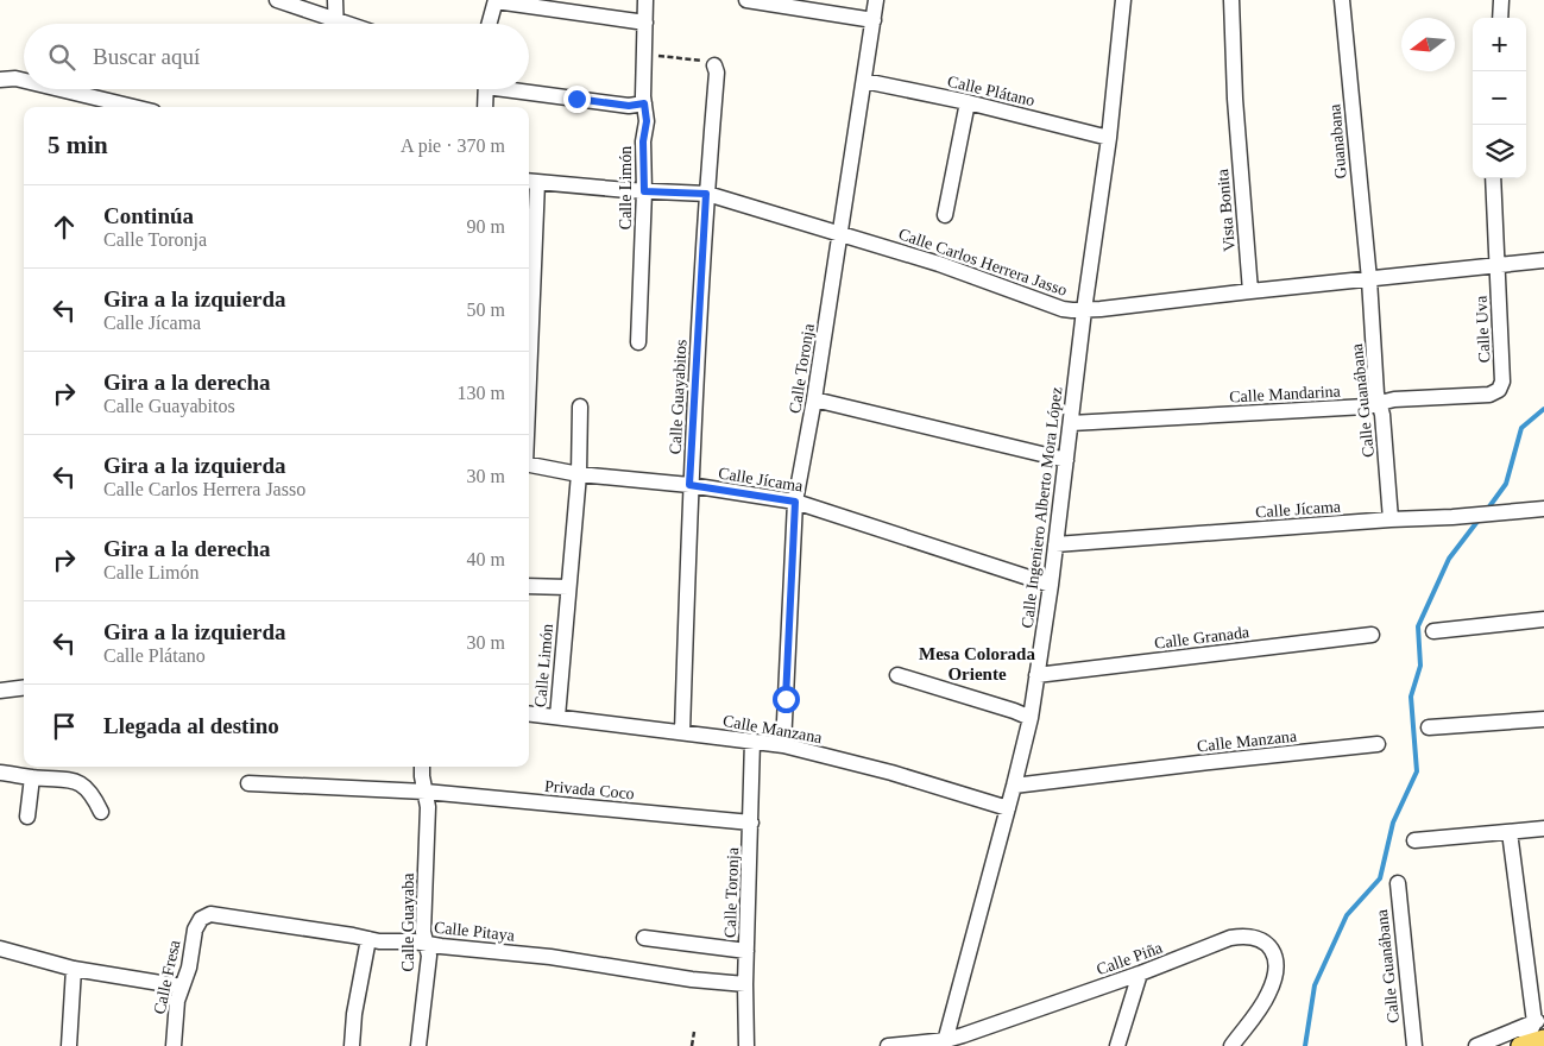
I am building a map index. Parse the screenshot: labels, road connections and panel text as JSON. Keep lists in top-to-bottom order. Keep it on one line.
{"streets":{"street":["Calle Plátano","Guanabana","Calle Limón","Vista Bonita","Calle Carlos Herrera Jasso","Calle Uva","Calle Toronja","Calle Mandarina","Calle Guayabitos","Calle Guanábana","Calle Jícama","Calle Ingeniero Alberto Mora López","Calle Granada","Calle Manzana","Privada Coco","Calle Guayaba","Calle Pitaya","Calle Piña","Calle Fresa"]},"crossings":[["Calle Plátano","Calle Toronja"],["Calle Plátano","Calle Ingeniero Alberto Mora López"],["Guanabana","Calle Carlos Herrera Jasso"],["Guanabana","Calle Guanábana"],["Calle Limón","Calle Carlos Herrera Jasso"],["Calle Limón","Calle Jícama"],["Calle Limón","Calle Manzana"],["Vista Bonita","Calle Carlos Herrera Jasso"],["Calle Carlos Herrera Jasso","Calle Uva"],["Calle Carlos Herrera Jasso","Calle Toronja"],["Calle Carlos Herrera Jasso","Calle Guayabitos"],["Calle Carlos Herrera Jasso","Calle Guanábana"],["Calle Carlos Herrera Jasso","Calle Ingeniero Alberto Mora López"],["Calle Uva","Calle Mandarina"],["Calle Toronja","Calle Jícama"],["Calle Toronja","Calle Manzana"],["Calle Toronja","Privada Coco"],["Calle Toronja","Calle Pitaya"],["Calle Mandarina","Calle Guanábana"],["Calle Mandarina","Calle Ingeniero Alberto Mora López"],["Calle Guayabitos","Calle Jícama"],["Calle Guayabitos","Calle Manzana"],["Calle Guanábana","Calle Jícama"],["Calle Jícama","Calle Ingeniero Alberto Mora López"],["Calle Ingeniero Alberto Mora López","Calle Granada"],["Calle Ingeniero Alberto Mora López","Calle Manzana"],["Calle Ingeniero Alberto Mora López","Calle Piña"],["Privada Coco","Calle Guayaba"],["Calle Guayaba","Calle Pitaya"],["Calle Pitaya","Calle Fresa"]],"districts":["Mesa Colorada Oriente"],"north":"left","page":{"map_buttons":["+","−"],"search":"Buscar aquí","heading":["5 min","A pie · 370 m"],"list":[["Continúa","Calle Toronja","90 m"],["Gira a la izquierda","Calle Jícama","50 m"],["Gira a la derecha","Calle Guayabitos","130 m"],["Gira a la izquierda","Calle Carlos Herrera Jasso","30 m"],["Gira a la derecha","Calle Limón","40 m"],["Gira a la izquierda","Calle Plátano","30 m"],"Llegada al destino"]}}
